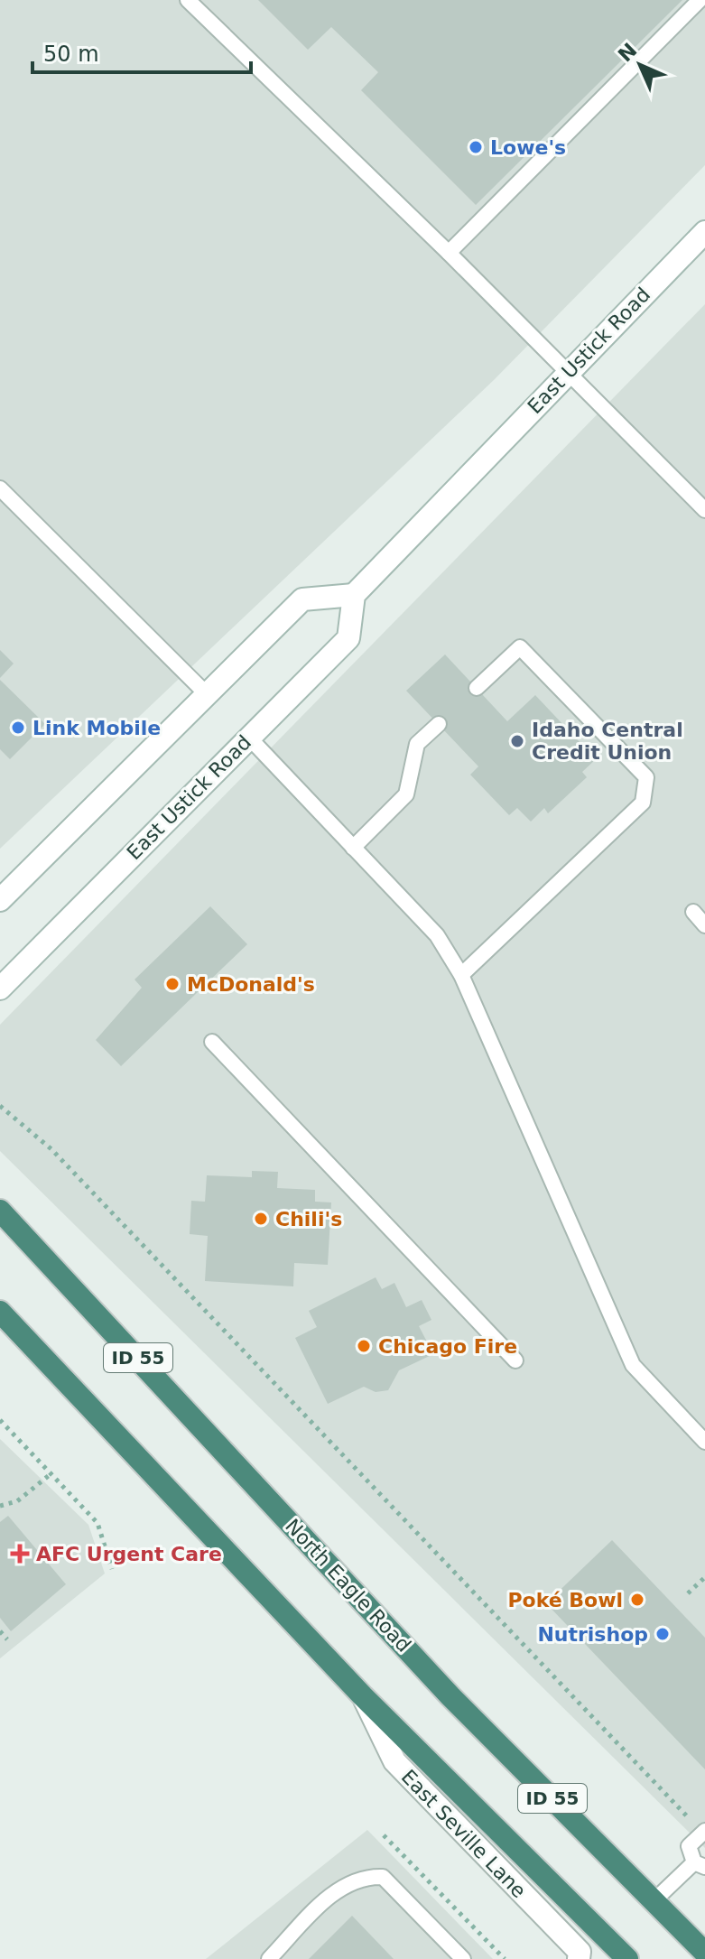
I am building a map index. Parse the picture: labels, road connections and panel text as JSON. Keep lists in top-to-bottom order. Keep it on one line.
{"streets":{"highway":["ID 55","North Eagle Road"],"main road":["East Ustick Road","East Seville Lane"]},"crossings":[["ID 55","East Seville Lane"]],"places":{"other":["Lowe's","Link Mobile","Idaho Central Credit Union","McDonald's","Chili's","Chicago Fire","Poké Bowl","Nutrishop"],"health":["AFC Urgent Care"]},"scale_bar":"50 m","north":"top left"}
